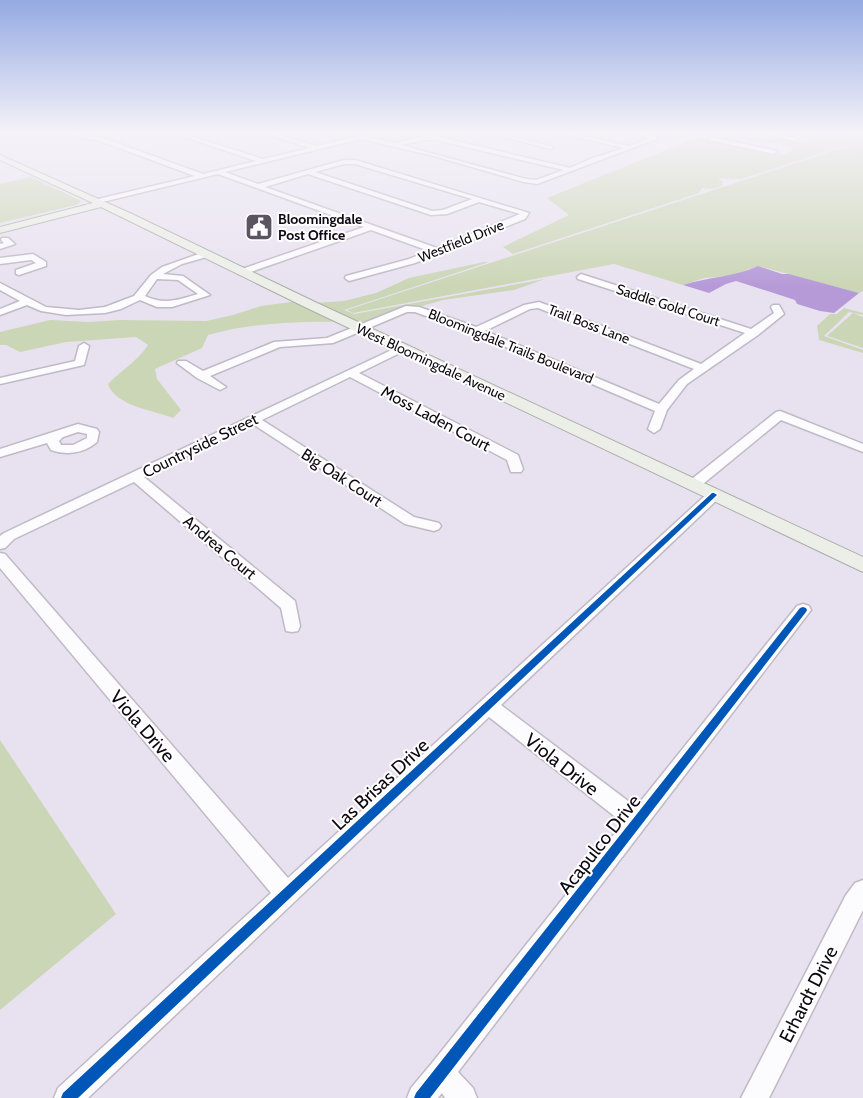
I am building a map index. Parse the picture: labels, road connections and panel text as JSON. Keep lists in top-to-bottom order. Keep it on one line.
{"streets":{"main road":["West Bloomingdale Avenue"],"street":["Westfield Drive","Saddle Gold Court","Trail Boss Lane","Bloomingdale Trails Boulevard","Moss Laden Court","Countryside Street","Big Oak Court","Andrea Court","Viola Drive","Las Brisas Drive","Acapulco Drive","Erhardt Drive"]},"crossings":[["Trail Boss Lane","Bloomingdale Trails Boulevard"],["Bloomingdale Trails Boulevard","West Bloomingdale Avenue"],["West Bloomingdale Avenue","Countryside Street"],["West Bloomingdale Avenue","Las Brisas Drive"],["Moss Laden Court","Countryside Street"],["Countryside Street","Big Oak Court"],["Countryside Street","Andrea Court"],["Viola Drive","Las Brisas Drive"],["Viola Drive","Acapulco Drive"]],"places":{"public building":["Bloomingdale Post Office"]}}
